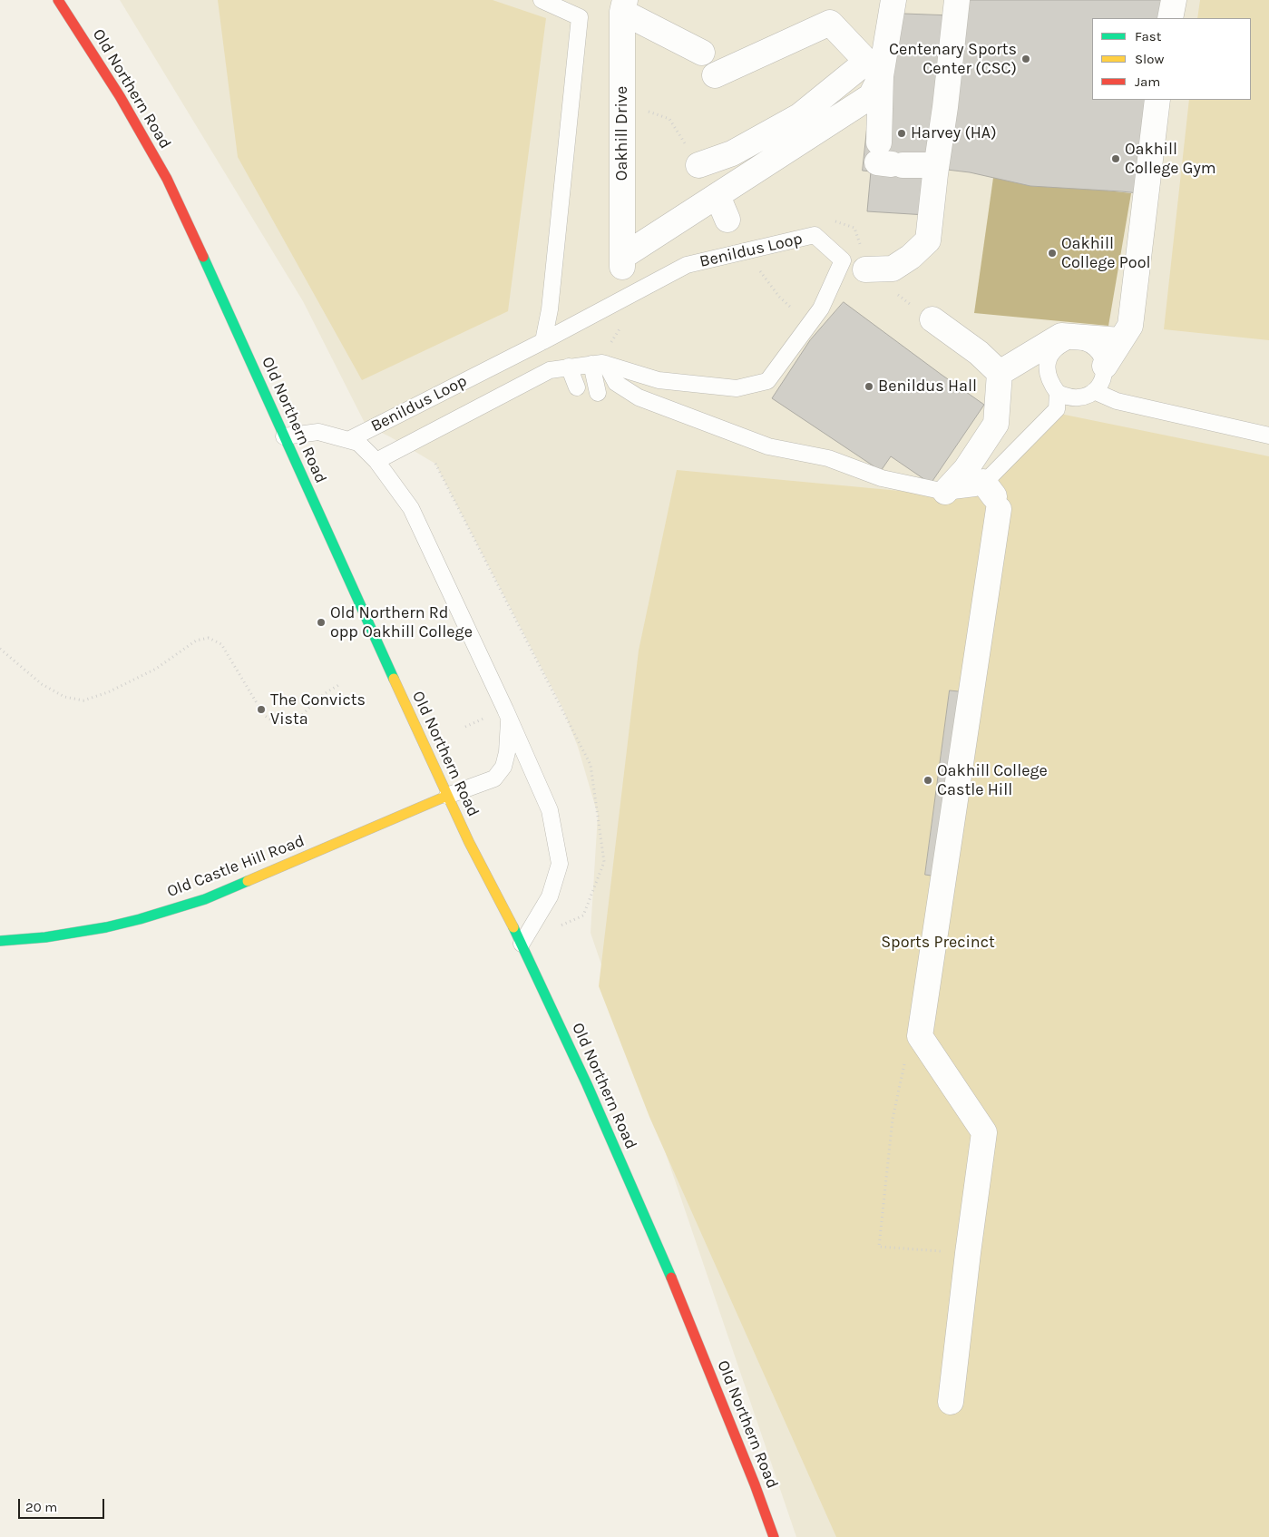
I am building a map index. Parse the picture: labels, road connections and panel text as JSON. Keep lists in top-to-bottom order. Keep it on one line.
{"streets":{"main road":["Old Northern Road","Old Castle Hill Road"],"street":["Oakhill Drive"],"lane":["Benildus Loop"]},"crossings":[["Old Northern Road","Old Castle Hill Road"]],"parks":["Sports Precinct"],"places":["Centenary Sports Center (CSC)","Harvey (HA)","Oakhill College Gym","Oakhill College Pool","Benildus Hall","Old Northern Rd opp Oakhill College","The Convicts Vista","Oakhill College Castle Hill"],"legend":["Fast","Slow","Jam"],"scale_bar":"20 m"}
